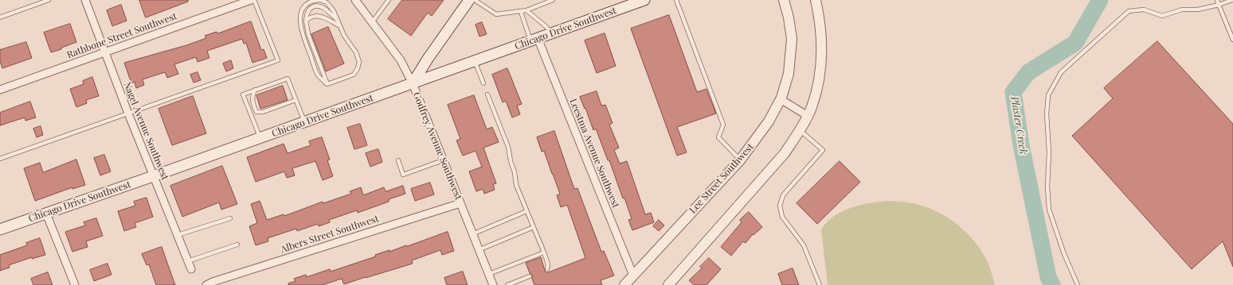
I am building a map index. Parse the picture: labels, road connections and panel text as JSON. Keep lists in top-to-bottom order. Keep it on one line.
{"streets":{"main road":["Chicago Drive Southwest","Godfrey Avenue Southwest"],"street":["Rathbone Street Southwest","Nagel Avenue Southwest","Leestma Avenue Southwest","Lee Street Southwest","Albers Street Southwest"]},"crossings":[["Chicago Drive Southwest","Nagel Avenue Southwest"],["Chicago Drive Southwest","Godfrey Avenue Southwest"],["Chicago Drive Southwest","Leestma Avenue Southwest"],["Rathbone Street Southwest","Nagel Avenue Southwest"],["Godfrey Avenue Southwest","Albers Street Southwest"],["Leestma Avenue Southwest","Lee Street Southwest"]],"water":["Plaster Creek"]}
